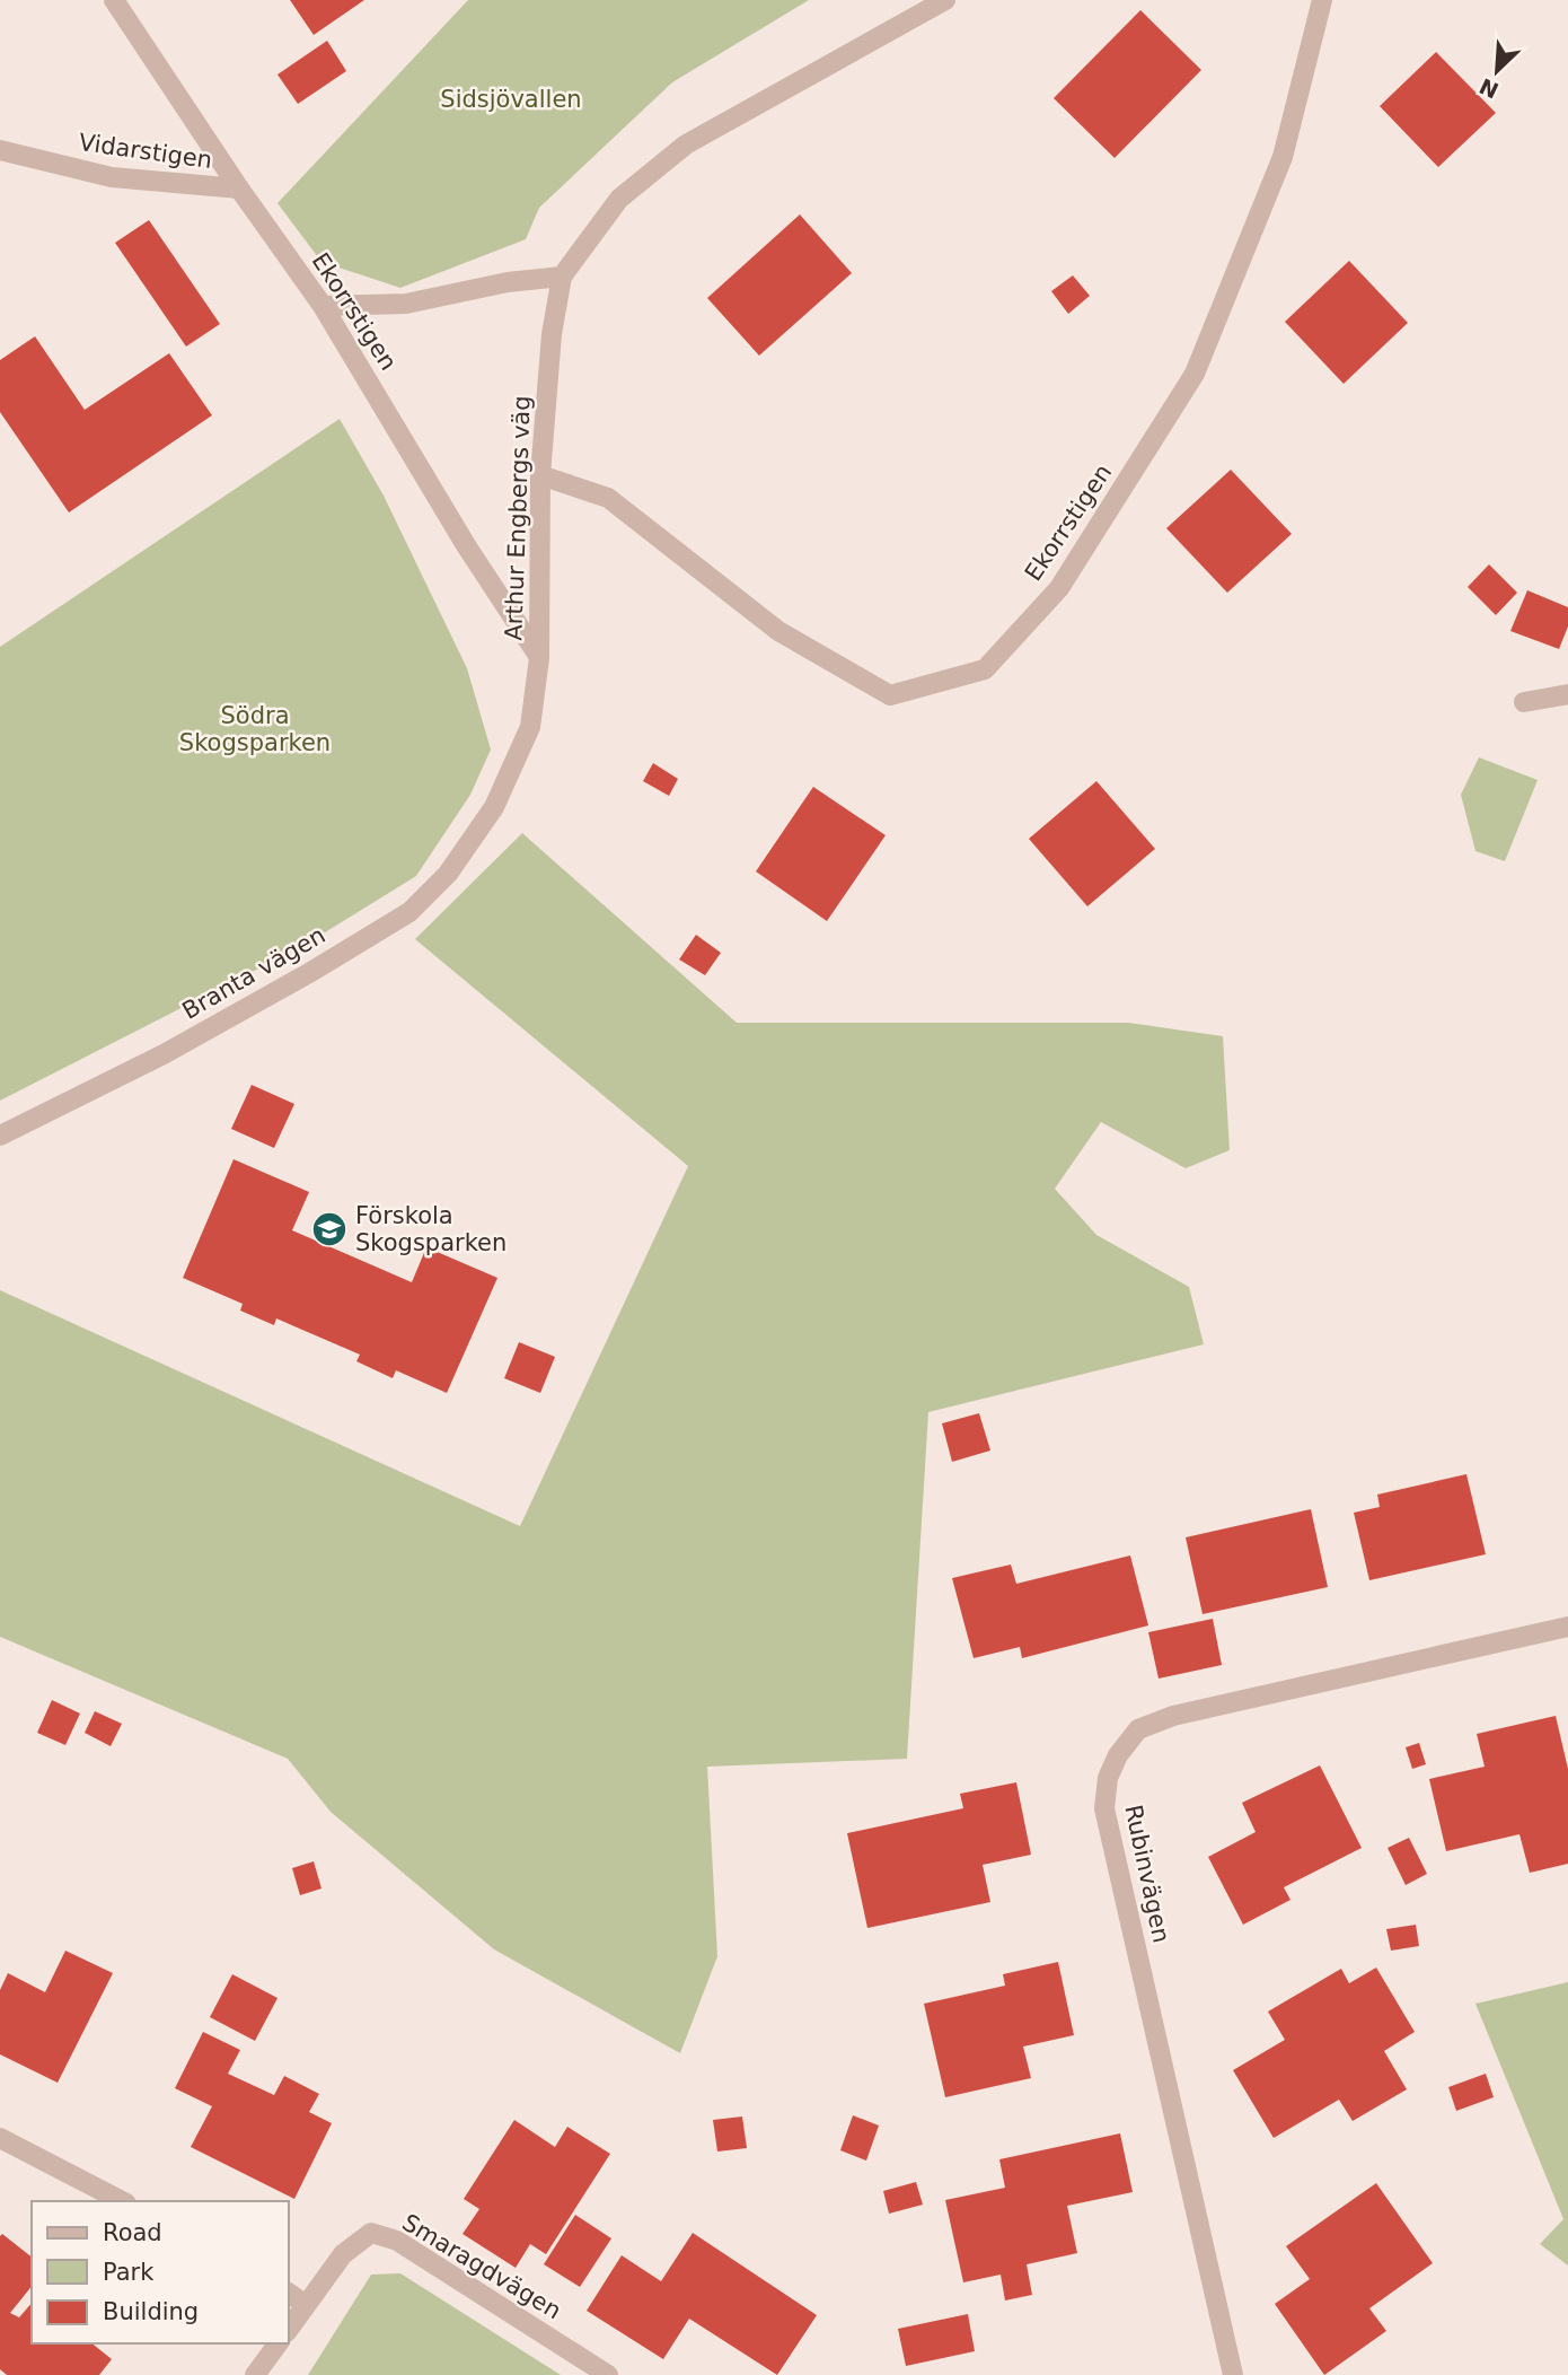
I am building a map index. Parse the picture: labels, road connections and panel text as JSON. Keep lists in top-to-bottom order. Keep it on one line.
{"streets":{"street":["Vidarstigen","Ekorrstigen","Arthur Engbergs väg","Branta vägen","Rubinvägen","Smaragdvägen"]},"crossings":[["Vidarstigen","Ekorrstigen"],["Ekorrstigen","Arthur Engbergs väg"],["Arthur Engbergs väg","Branta vägen"]],"parks":["Sidsjövallen","Södra Skogsparken"],"places":{"school or university":["Förskola Skogsparken"]},"legend":["Road","Park","Building"],"north":"bottom left"}
